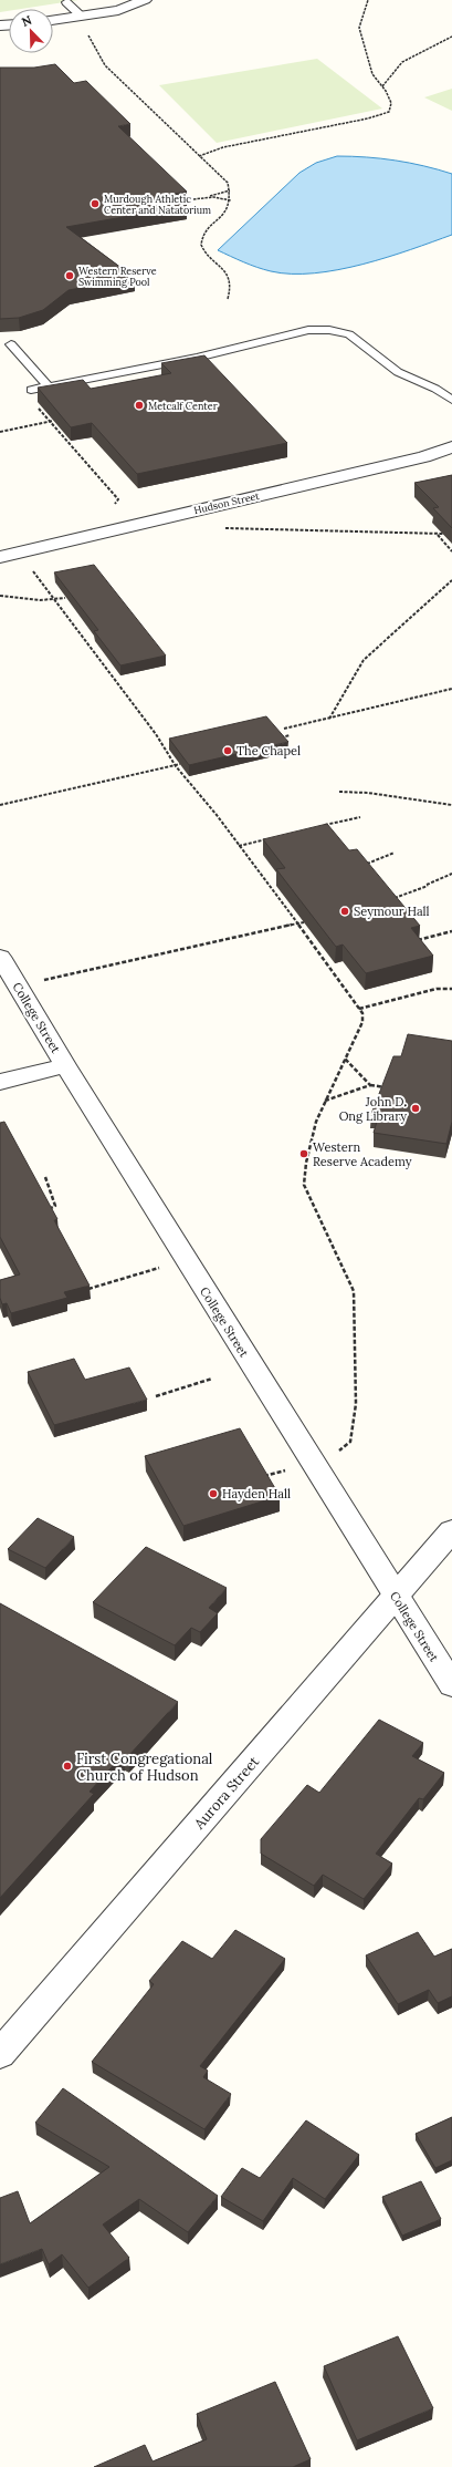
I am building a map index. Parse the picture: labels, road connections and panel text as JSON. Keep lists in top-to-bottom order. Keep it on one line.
{"streets":{"street":["Hudson Street","College Street","Aurora Street"]},"crossings":[["College Street","Aurora Street"]],"places":["Murdough Athletic Center and Natatorium","Western Reserve Swimming Pool","Metcalf Center","The Chapel","Seymour Hall","John D. Ong Library","Western Reserve Academy","Hayden Hall","First Congregational Church of Hudson"],"north":"top left"}
